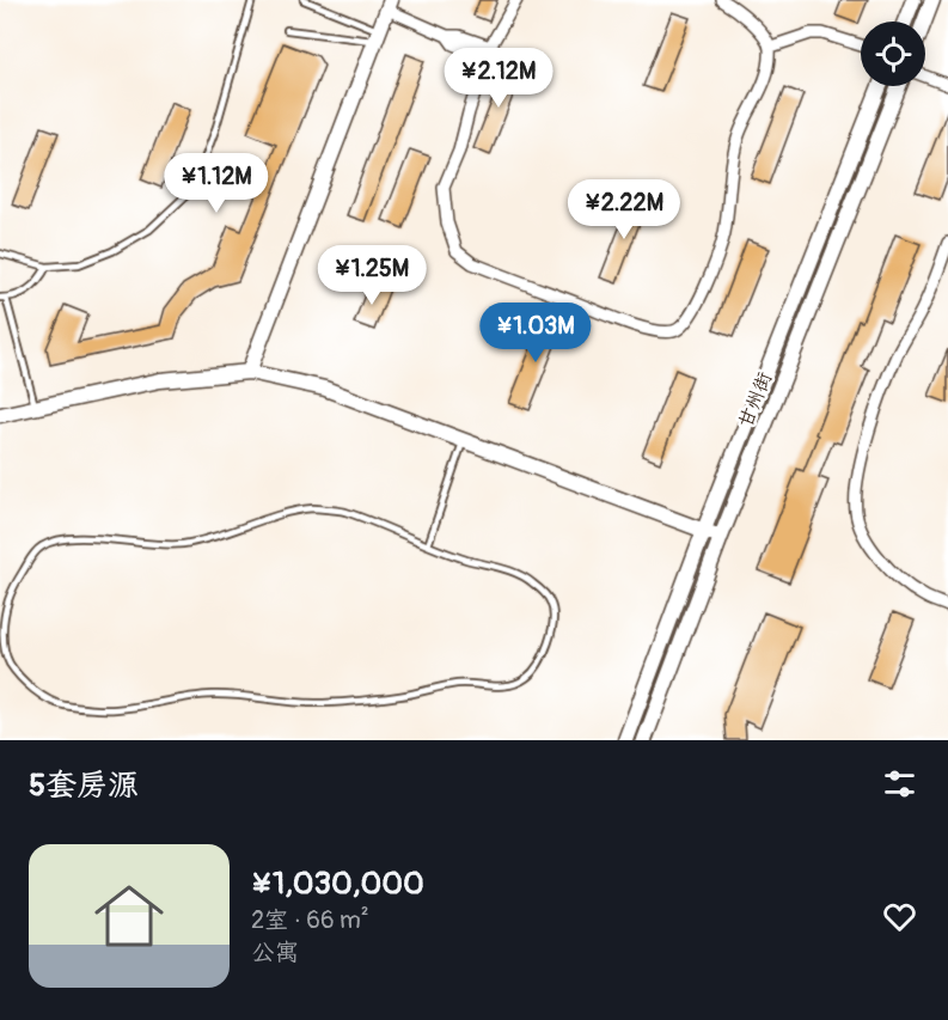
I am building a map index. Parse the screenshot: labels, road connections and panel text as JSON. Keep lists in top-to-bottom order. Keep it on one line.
{"streets":{"street":["甘州街"]},"page":{"price":["¥2.12M","¥1.12M","¥2.22M","¥1.25M","¥1.03M"],"heading":"5套房源","list":[{"name":"¥1,030,000","note":"2室 · 66 m² · 公寓"}]}}
